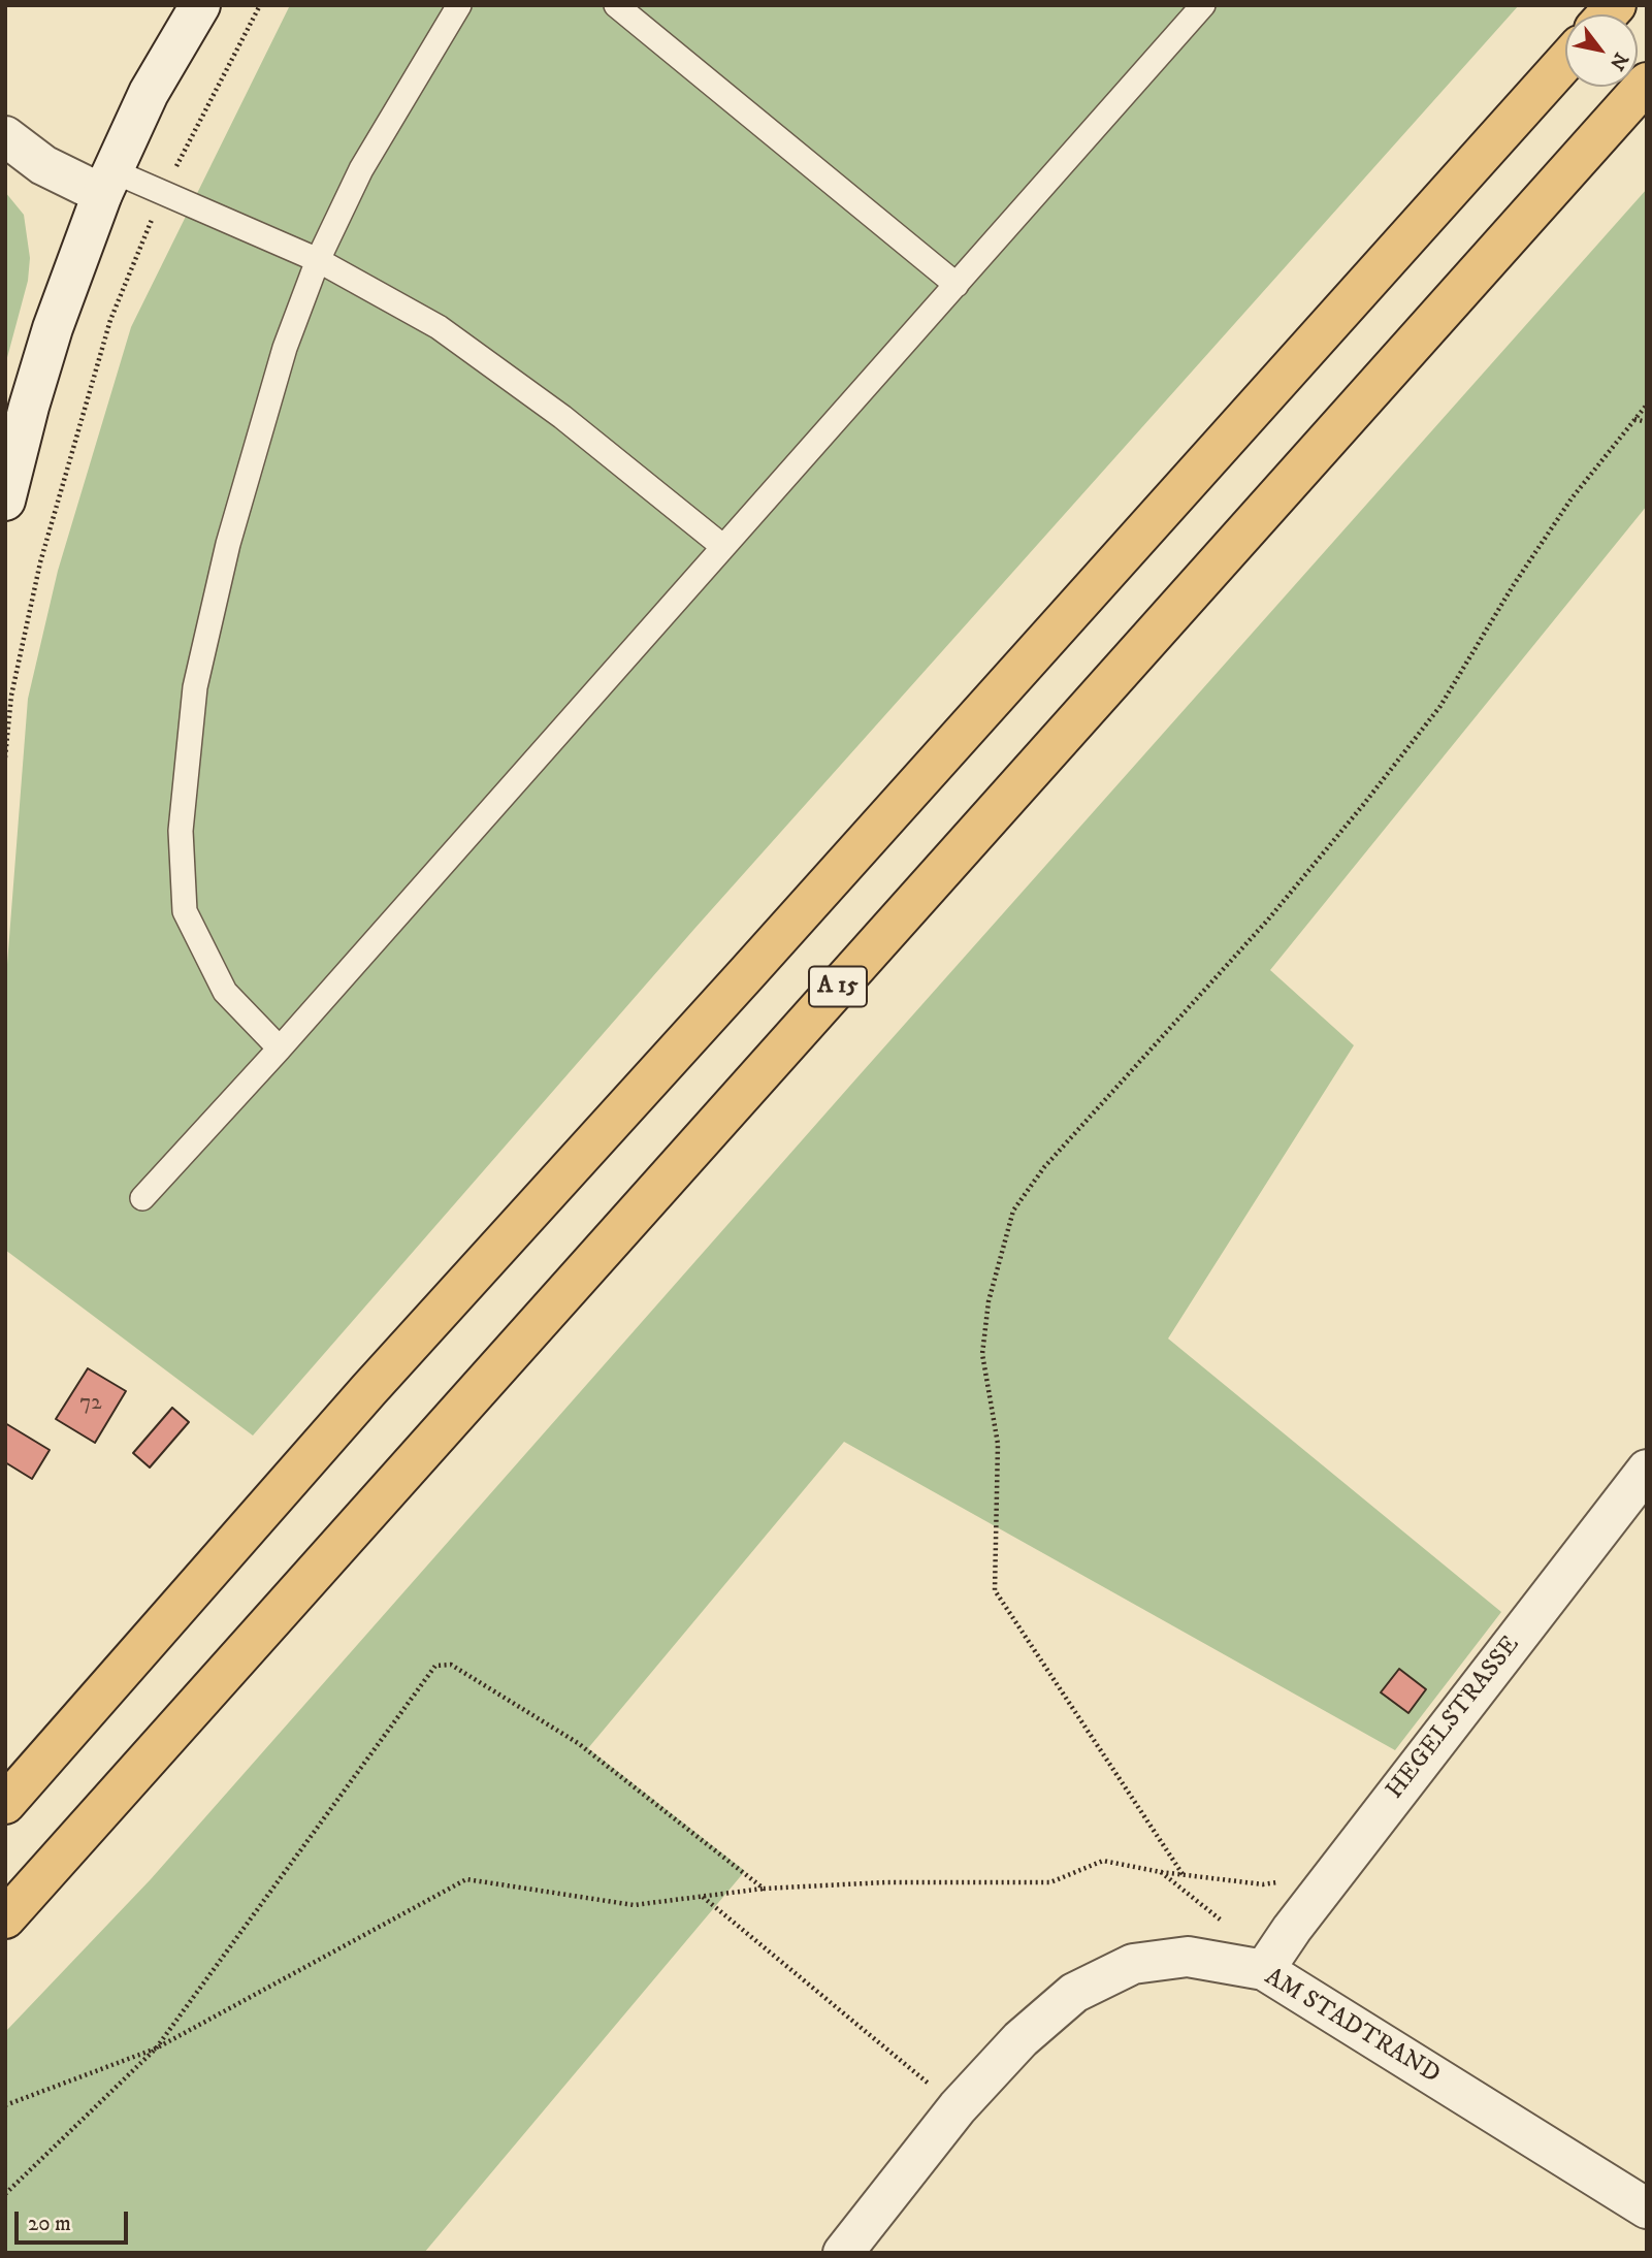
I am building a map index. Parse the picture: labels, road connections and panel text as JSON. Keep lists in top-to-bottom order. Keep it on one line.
{"streets":{"highway":["A 15"],"street":["HEGELSTRASSE","AM STADTRAND"]},"crossings":[["HEGELSTRASSE","AM STADTRAND"]],"house_numbers":["72"],"scale_bar":"20 m","north":"bottom right"}
